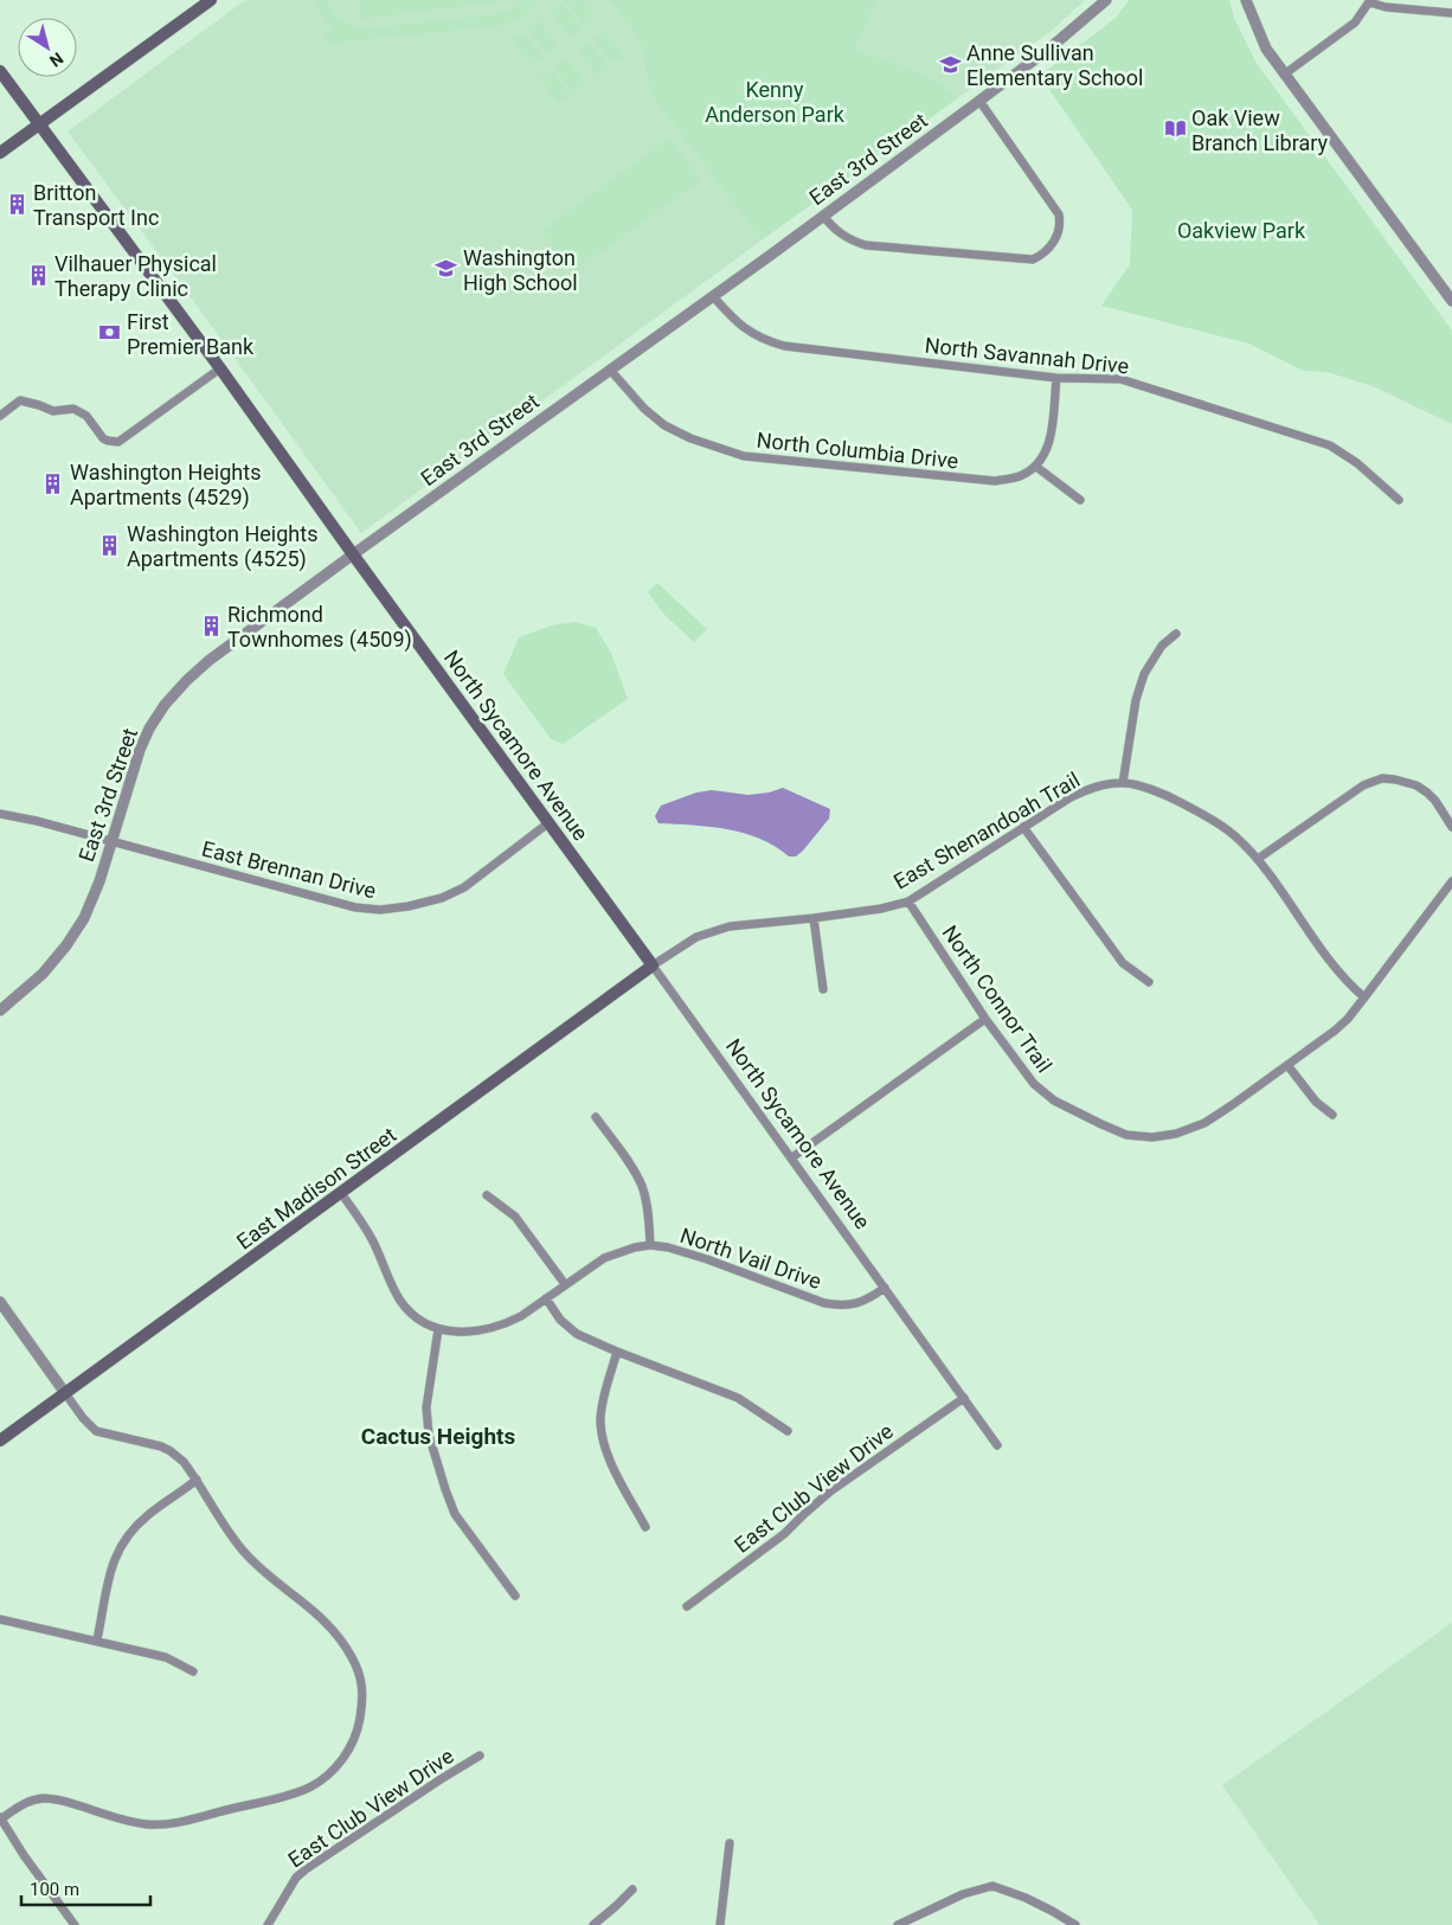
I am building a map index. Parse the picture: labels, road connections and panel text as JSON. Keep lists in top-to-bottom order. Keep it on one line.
{"streets":{"main road":["North Sycamore Avenue","East Madison Street"],"street":["East 3rd Street","North Savannah Drive","North Columbia Drive","East Shenandoah Trail","East Brennan Drive","North Connor Trail","North Vail Drive","East Club View Drive"]},"crossings":[["East 3rd Street","North Savannah Drive"],["East 3rd Street","North Columbia Drive"],["East 3rd Street","North Sycamore Avenue"],["East 3rd Street","East Brennan Drive"],["North Sycamore Avenue","East Shenandoah Trail"],["North Sycamore Avenue","East Brennan Drive"],["North Sycamore Avenue","East Madison Street"],["North Sycamore Avenue","North Vail Drive"],["North Sycamore Avenue","East Club View Drive"],["East Shenandoah Trail","North Connor Trail"],["East Shenandoah Trail","East Madison Street"],["East Madison Street","North Vail Drive"]],"districts":["Cactus Heights"],"parks":["Kenny Anderson Park","Oakview Park"],"places":{"school or university":["Anne Sullivan Elementary School","Washington High School"],"library":["Oak View Branch Library"],"building":["Britton Transport Inc","Vilhauer Physical Therapy Clinic","Washington Heights Apartments (4529)","Washington Heights Apartments (4525)","Richmond Townhomes (4509)"],"bank":["First Premier Bank"]},"scale_bar":"100 m","north":"bottom right"}
